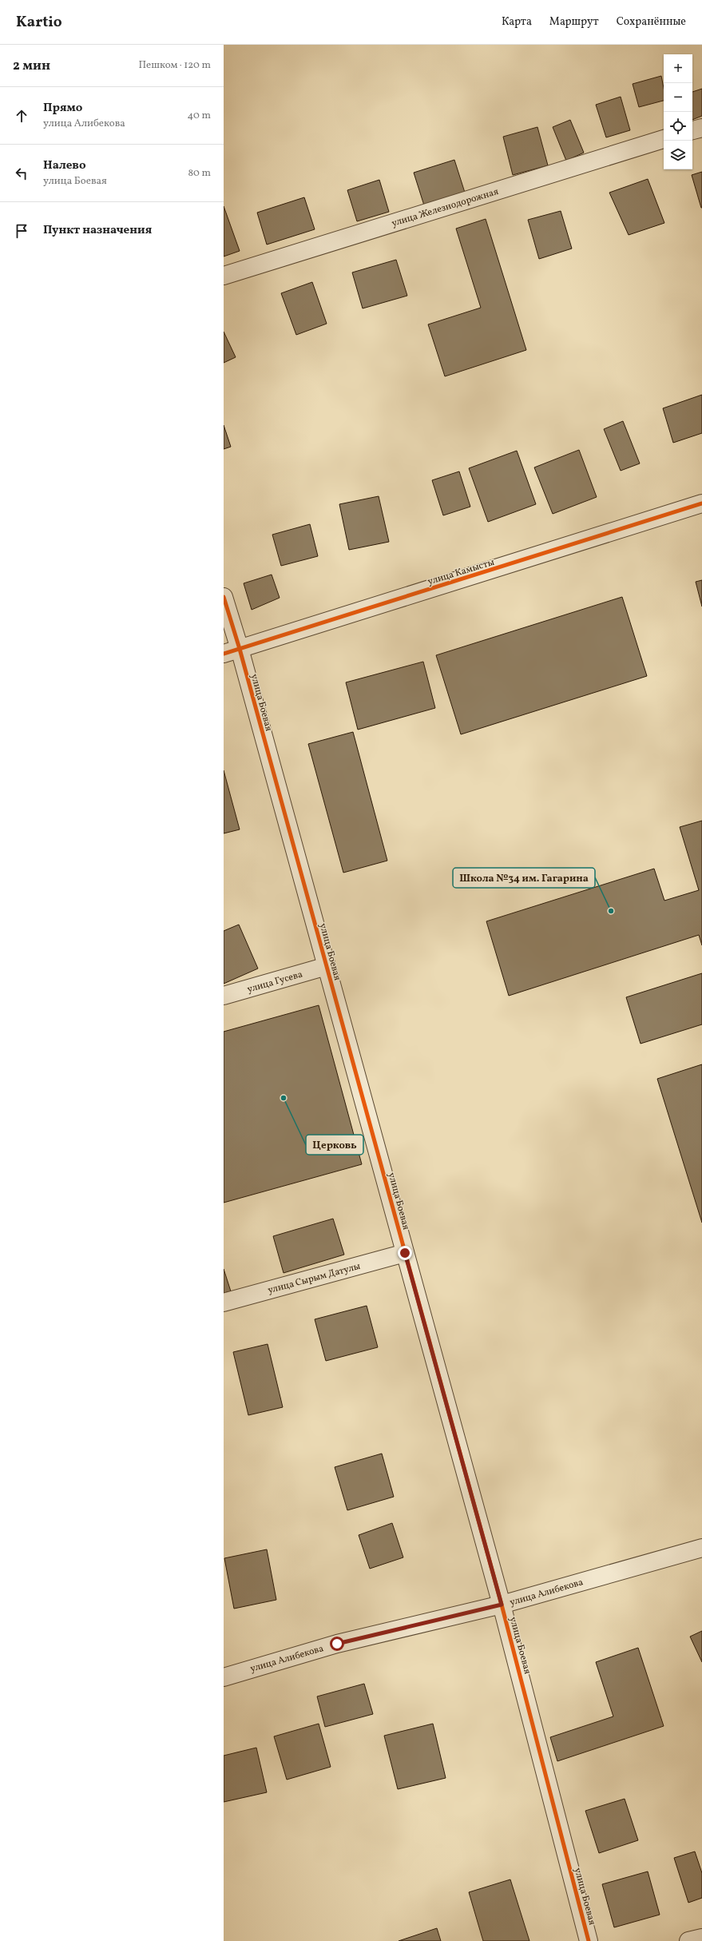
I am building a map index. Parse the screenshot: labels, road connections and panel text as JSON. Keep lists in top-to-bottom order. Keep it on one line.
{"streets":{"street":["улица Железнодорожная","улица Камысты","улица Боевая","улица Гусева","улица Сырым Датулы","улица Алибекова"]},"crossings":[["улица Камысты","улица Боевая"],["улица Боевая","улица Гусева"],["улица Боевая","улица Сырым Датулы"],["улица Боевая","улица Алибекова"]],"places":["Школа №34 им. Гагарина","Церковь"],"page":{"header":"Kartio","nav":["Карта","Маршрут","Сохранённые"],"heading":["2 мин","Пешком · 120 m"],"map_buttons":["+","−"],"list":[["Прямо","улица Алибекова","40 m"],["Налево","улица Боевая","80 m"],"Пункт назначения"]}}
